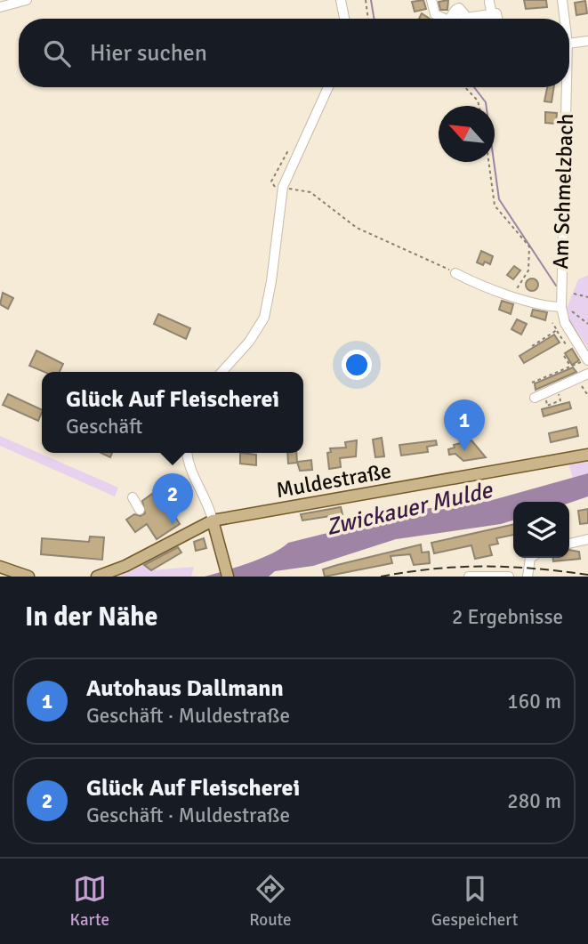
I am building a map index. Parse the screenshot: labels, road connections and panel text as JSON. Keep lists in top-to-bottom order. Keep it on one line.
{"streets":{"main road":["Muldestraße"],"street":["Am Schmelzbach"]},"water":["Zwickauer Mulde"],"north":"top left","page":{"search":"Hier suchen","popup":["Glück Auf Fleischerei","Geschäft"],"pins":["1","2"],"heading":["In der Nähe","2 Ergebnisse"],"list":[{"mark":"1","name":"Autohaus Dallmann","note":"Geschäft · Muldestraße","value":"160 m"},{"mark":"2","name":"Glück Auf Fleischerei","note":"Geschäft · Muldestraße","value":"280 m"}],"nav":["Karte","Route","Gespeichert"]}}
